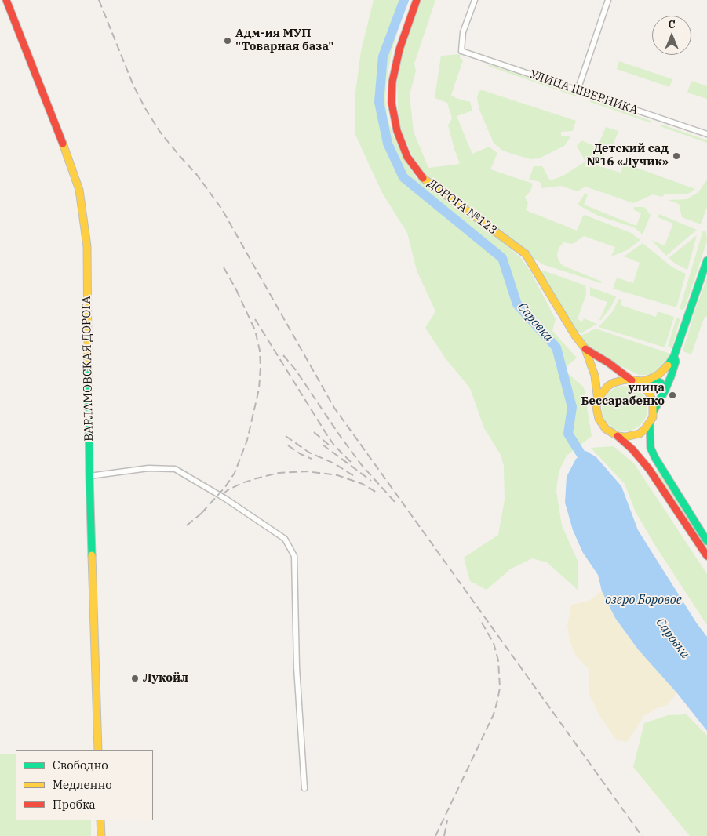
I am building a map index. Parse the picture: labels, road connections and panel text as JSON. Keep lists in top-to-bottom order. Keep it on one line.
{"streets":{"street":["УЛИЦА ШВЕРНИКА","ДОРОГА №123","ВАРЛАМОВСКАЯ ДОРОГА"]},"water":["Саровка","озеро Боровое"],"places":["Адм-ия МУП \"Товарная база\"","Детский сад №16 «Лучик»","улица Бессарабенко","Лукойл"],"legend":["Свободно","Медленно","Пробка"],"north":"top"}
